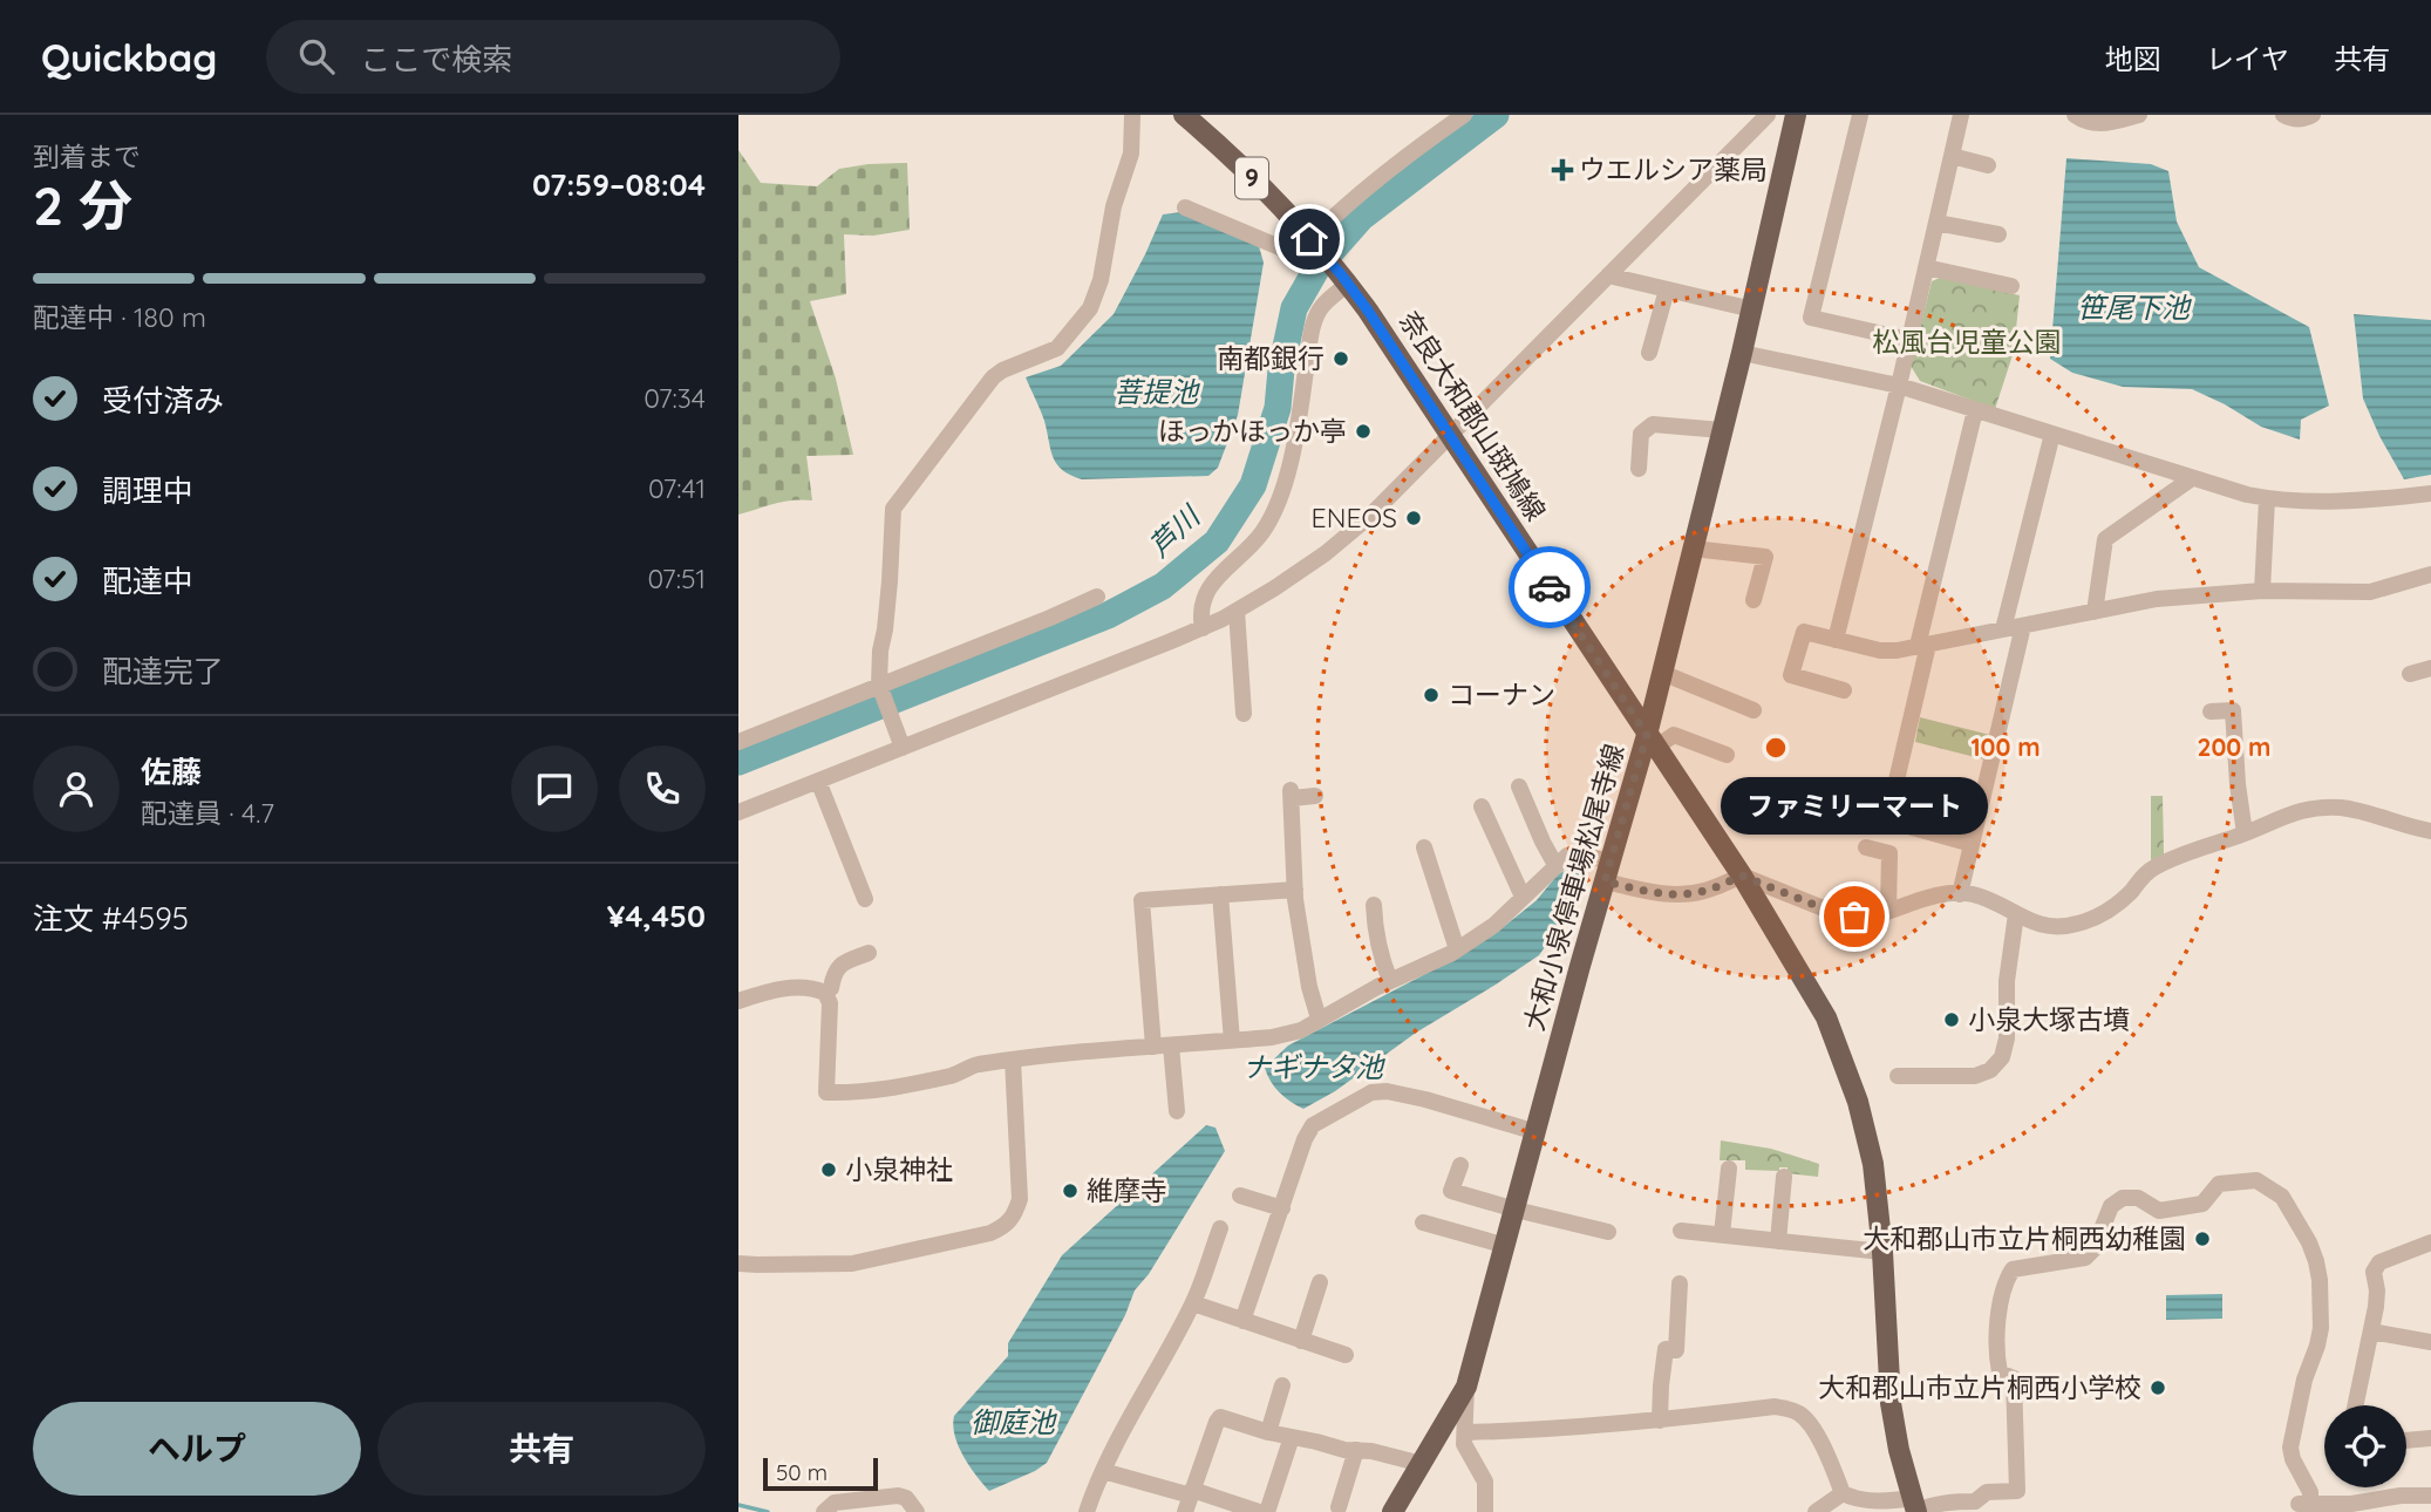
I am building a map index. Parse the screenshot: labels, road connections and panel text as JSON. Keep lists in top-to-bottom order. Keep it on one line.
{"streets":{"main road":["9","奈良大和郡山斑鳩線","大和小泉停車場松尾寺線"]},"crossings":[["奈良大和郡山斑鳩線","大和小泉停車場松尾寺線"]],"water":["笹尾下池","菩提池","芦川","ナギナタ池","御庭池"],"parks":["松風台児童公園"],"places":{"health":["ウエルシア薬局"],"other":["南都銀行","ほっかほっか亭","ENEOS","コーナン","ファミリーマート","小泉大塚古墳","小泉神社","維摩寺","大和郡山市立片桐西幼稚園","大和郡山市立片桐西小学校"]},"scale_bar":"50 m","page":{"header":"Quickbag","search":"ここで検索","nav":["地図","レイヤ","共有"],"heading":["2 分","到着まで","07:59–08:04"],"panel":["佐藤","配達員 · 4.7","注文 #4595","¥4,450"],"bar":"配達中 · 180 m","list":[["受付済み","07:34"],["調理中","07:41"],["配達中","07:51"],"配達完了"],"bubble":"ファミリーマート","buttons":["ヘルプ","共有"],"scale":"50 m"},"rings":["100 m","200 m"]}
